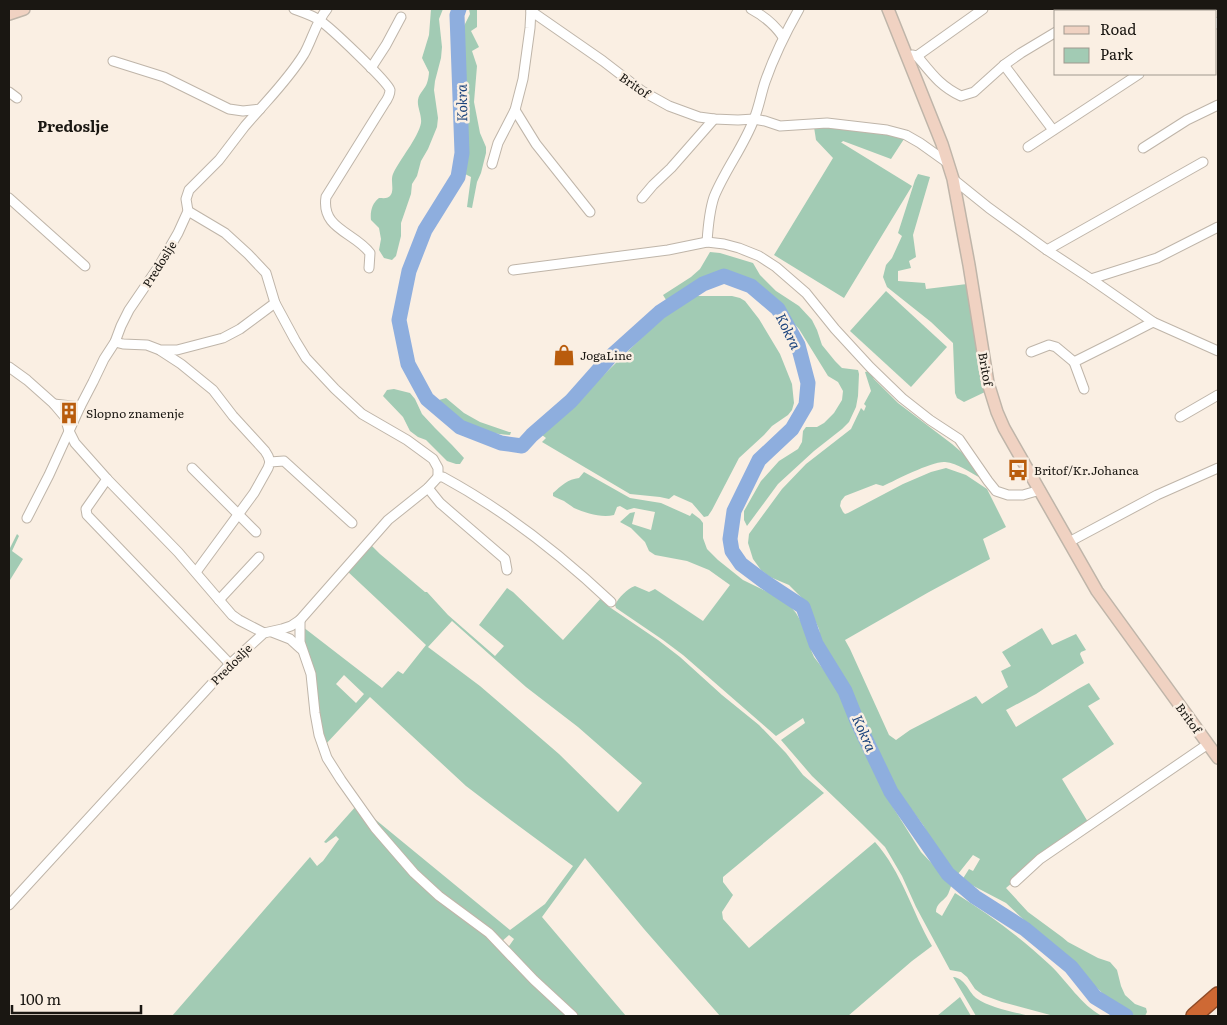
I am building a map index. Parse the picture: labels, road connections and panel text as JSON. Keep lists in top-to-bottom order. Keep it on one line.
{"streets":{"street":["Britof","Predoslje"]},"districts":["Predoslje"],"water":["Kokra"],"places":{"shop":["JogaLine"],"building":["Slopno znamenje"],"bus stop":["Britof/Kr.Johanca"]},"legend":["Road","Park"],"scale_bar":"100 m"}
